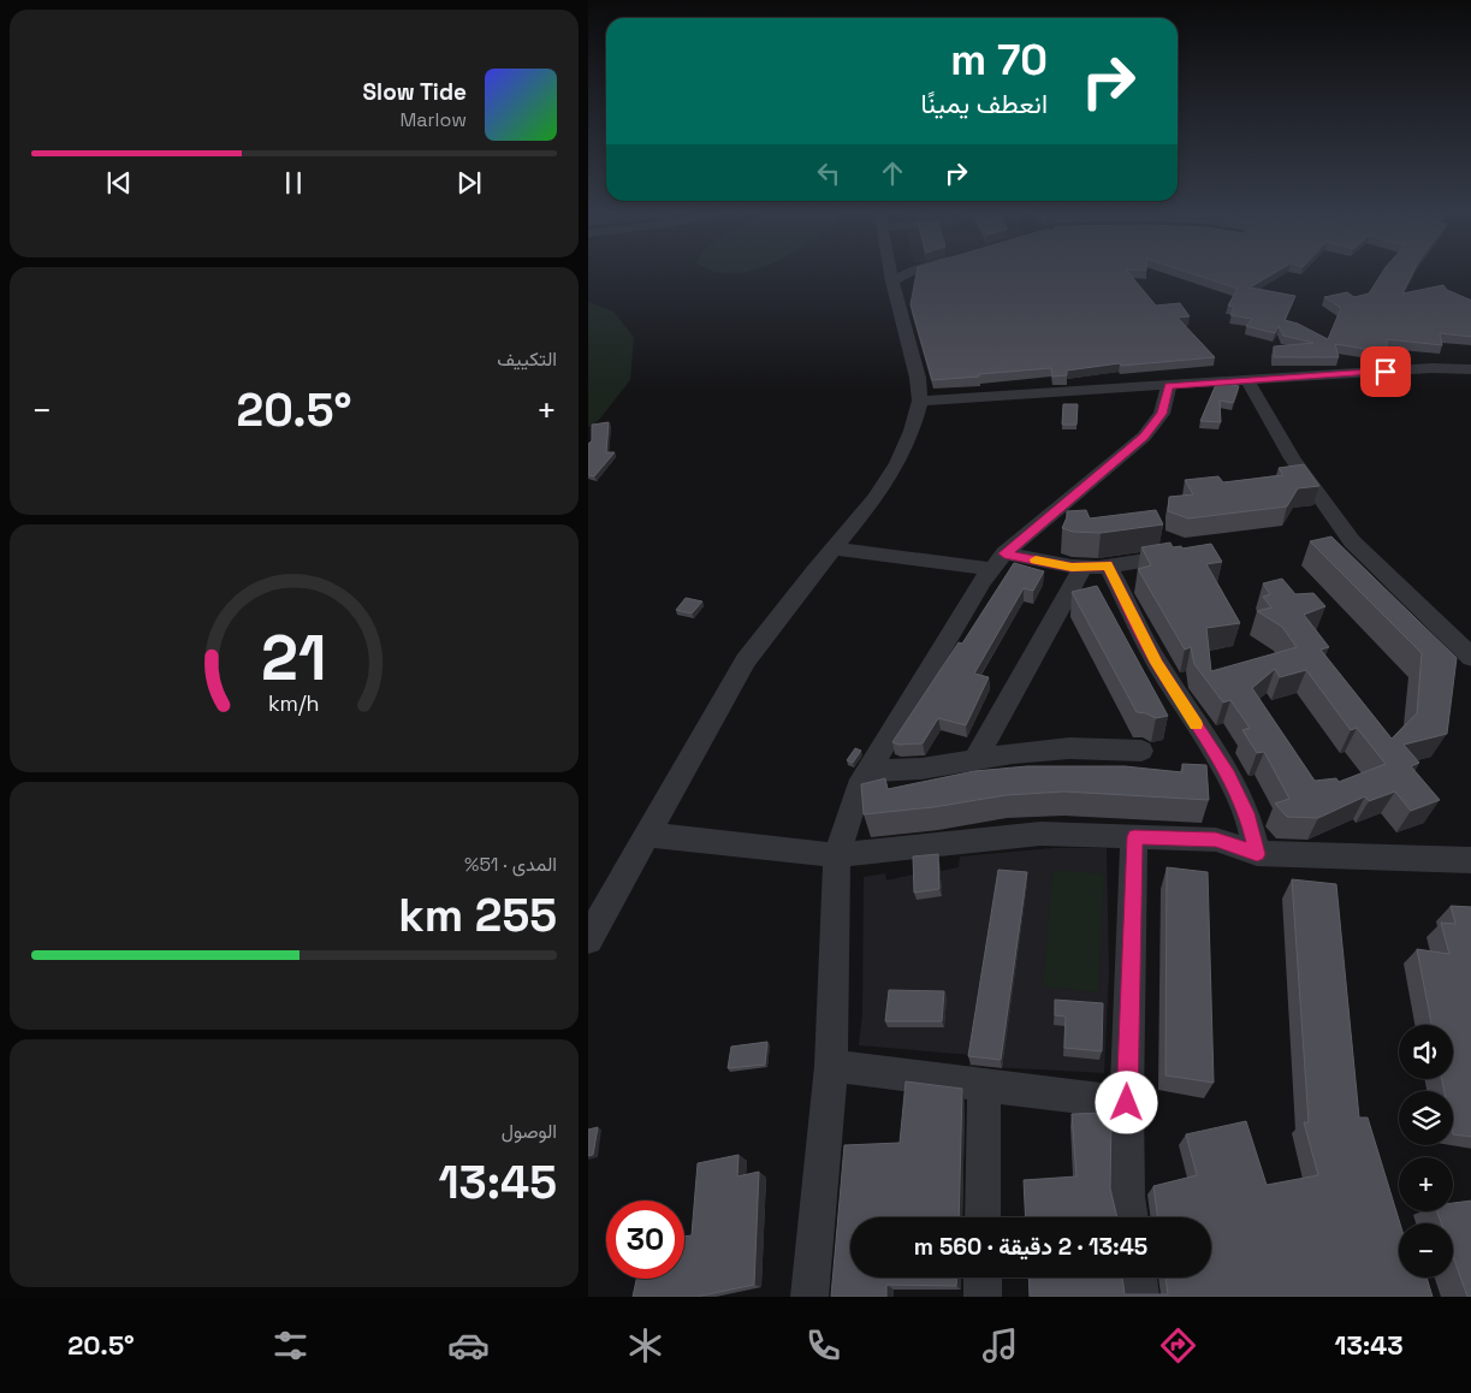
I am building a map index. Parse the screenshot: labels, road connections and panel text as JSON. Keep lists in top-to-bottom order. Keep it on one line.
{"page":{"turn":["70 m","انعطف يمينًا"],"song":["Slow Tide","Marlow"],"tile":["التكييف",["المدى · 51%","255 km"],["الوصول","13:45"]],"heat":["−","20.5°","+"],"map_buttons":["+","−"],"limit":"30","trip":"13:45 · 2 دقيقة · 560 m","tabs":["13:43","20.5°"],"gauge":["21","km/h"]}}
